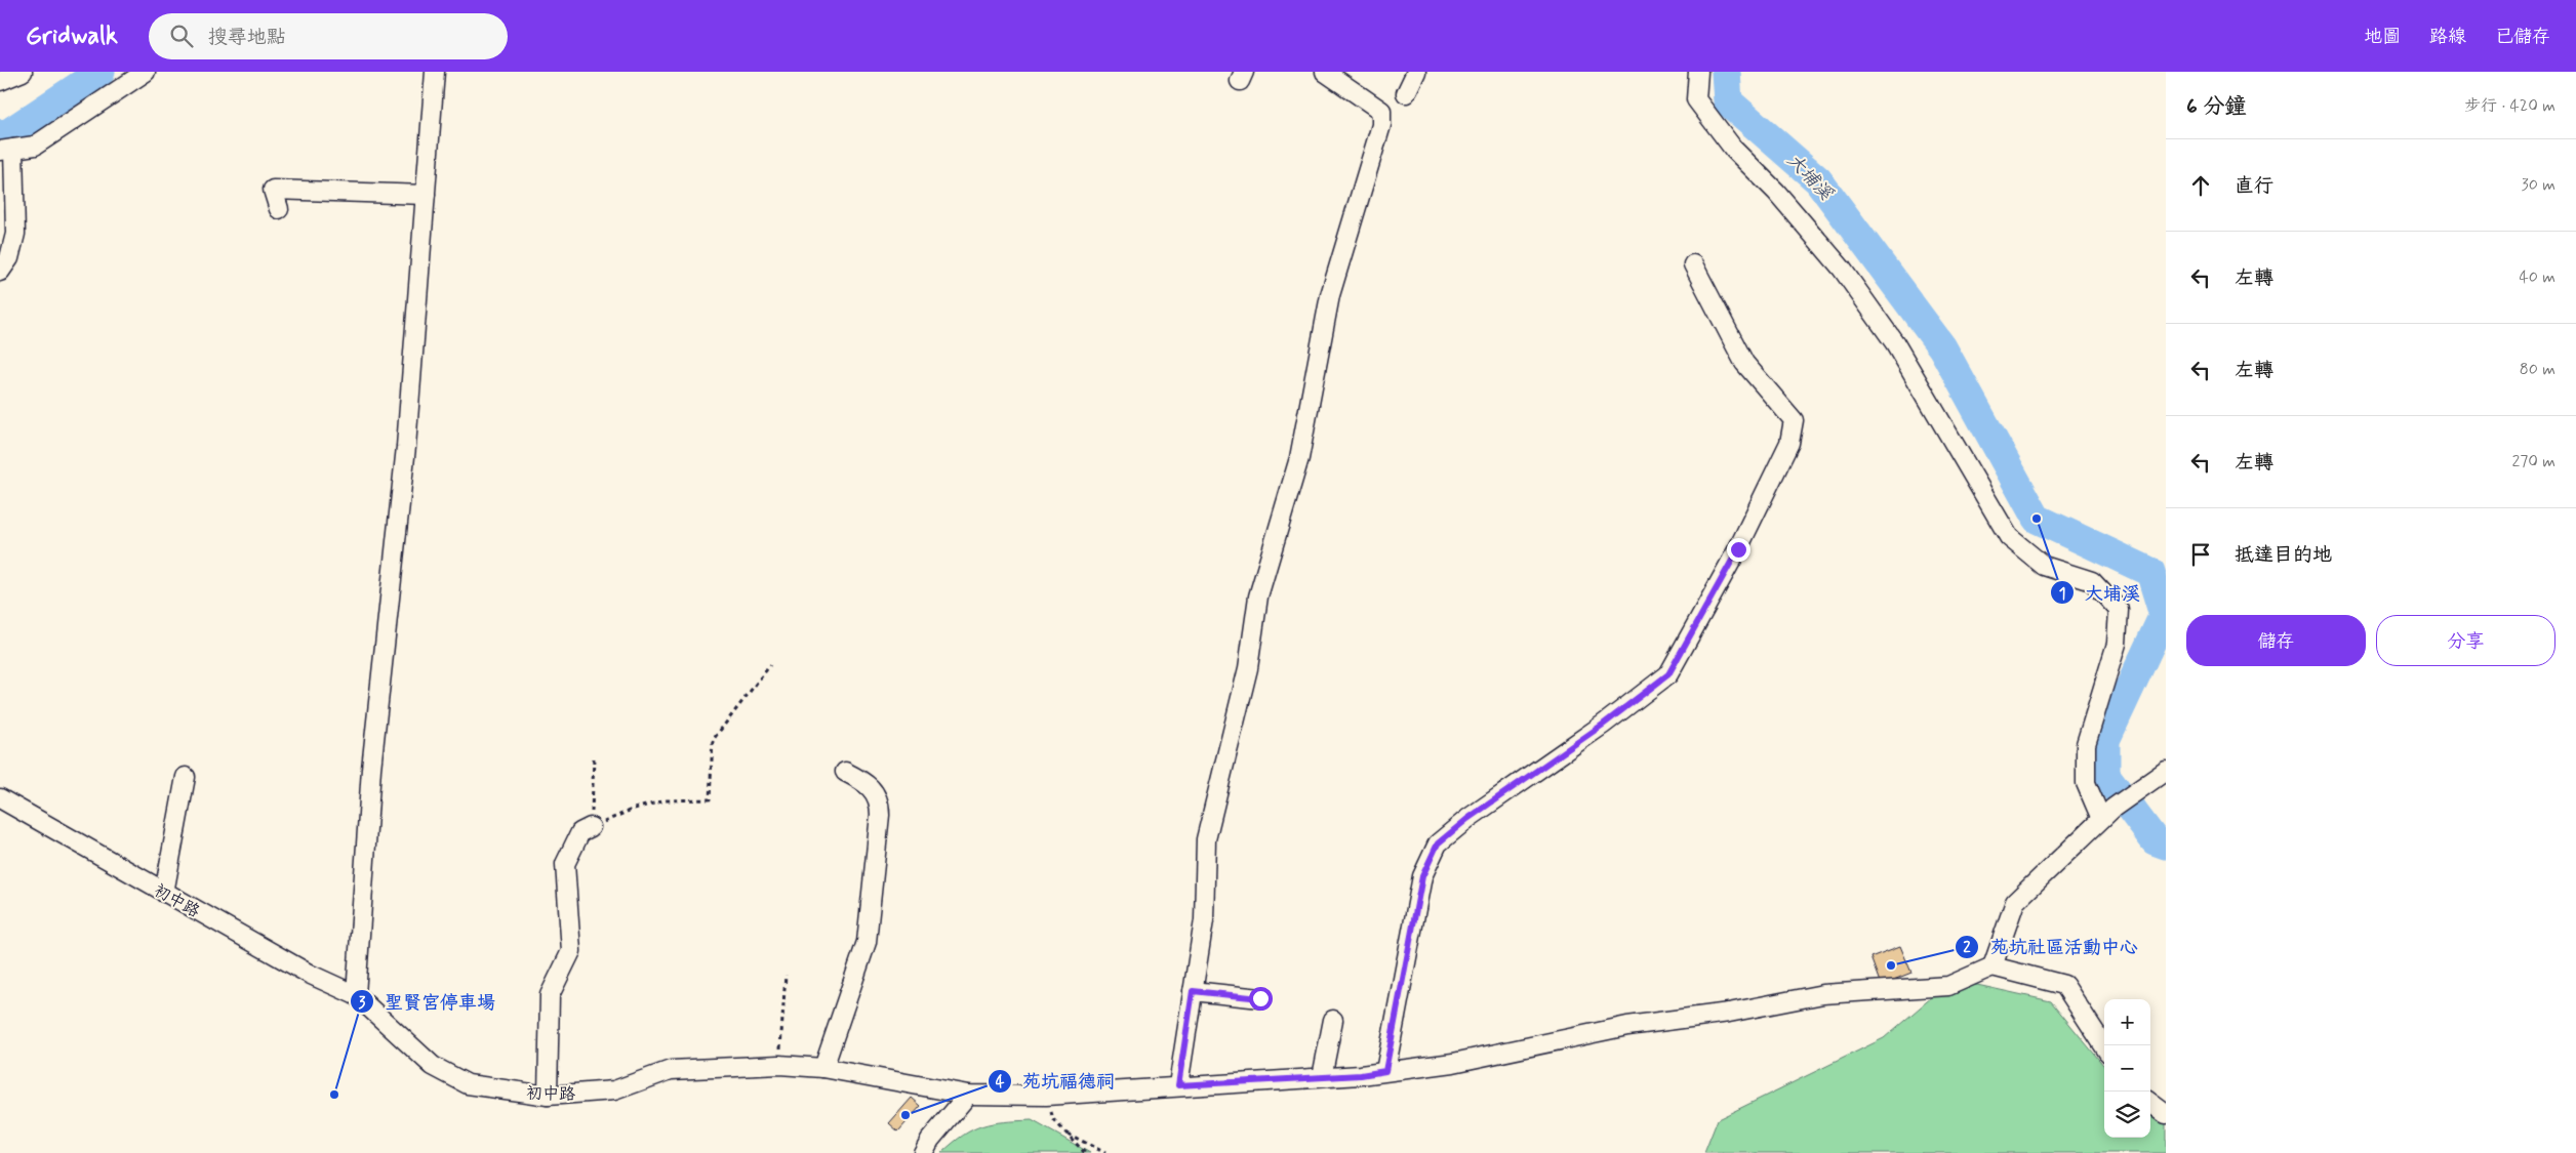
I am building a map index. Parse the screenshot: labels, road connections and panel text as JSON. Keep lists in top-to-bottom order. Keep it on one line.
{"streets":{"street":["初中路"]},"water":["大埔溪"],"places":["大埔溪","苑坑社區活動中心","聖賢宮停車場","苑坑福德祠"],"page":{"header":"Gridwalk","search":"搜尋地點","nav":["地圖","路線","已儲存"],"heading":["6 分鐘","步行 · 420 m"],"list":[["直行","30 m"],["左轉","40 m"],["左轉","80 m"],["左轉","270 m"],"抵達目的地"],"buttons":["儲存","分享"],"map_buttons":["+","−"]}}
